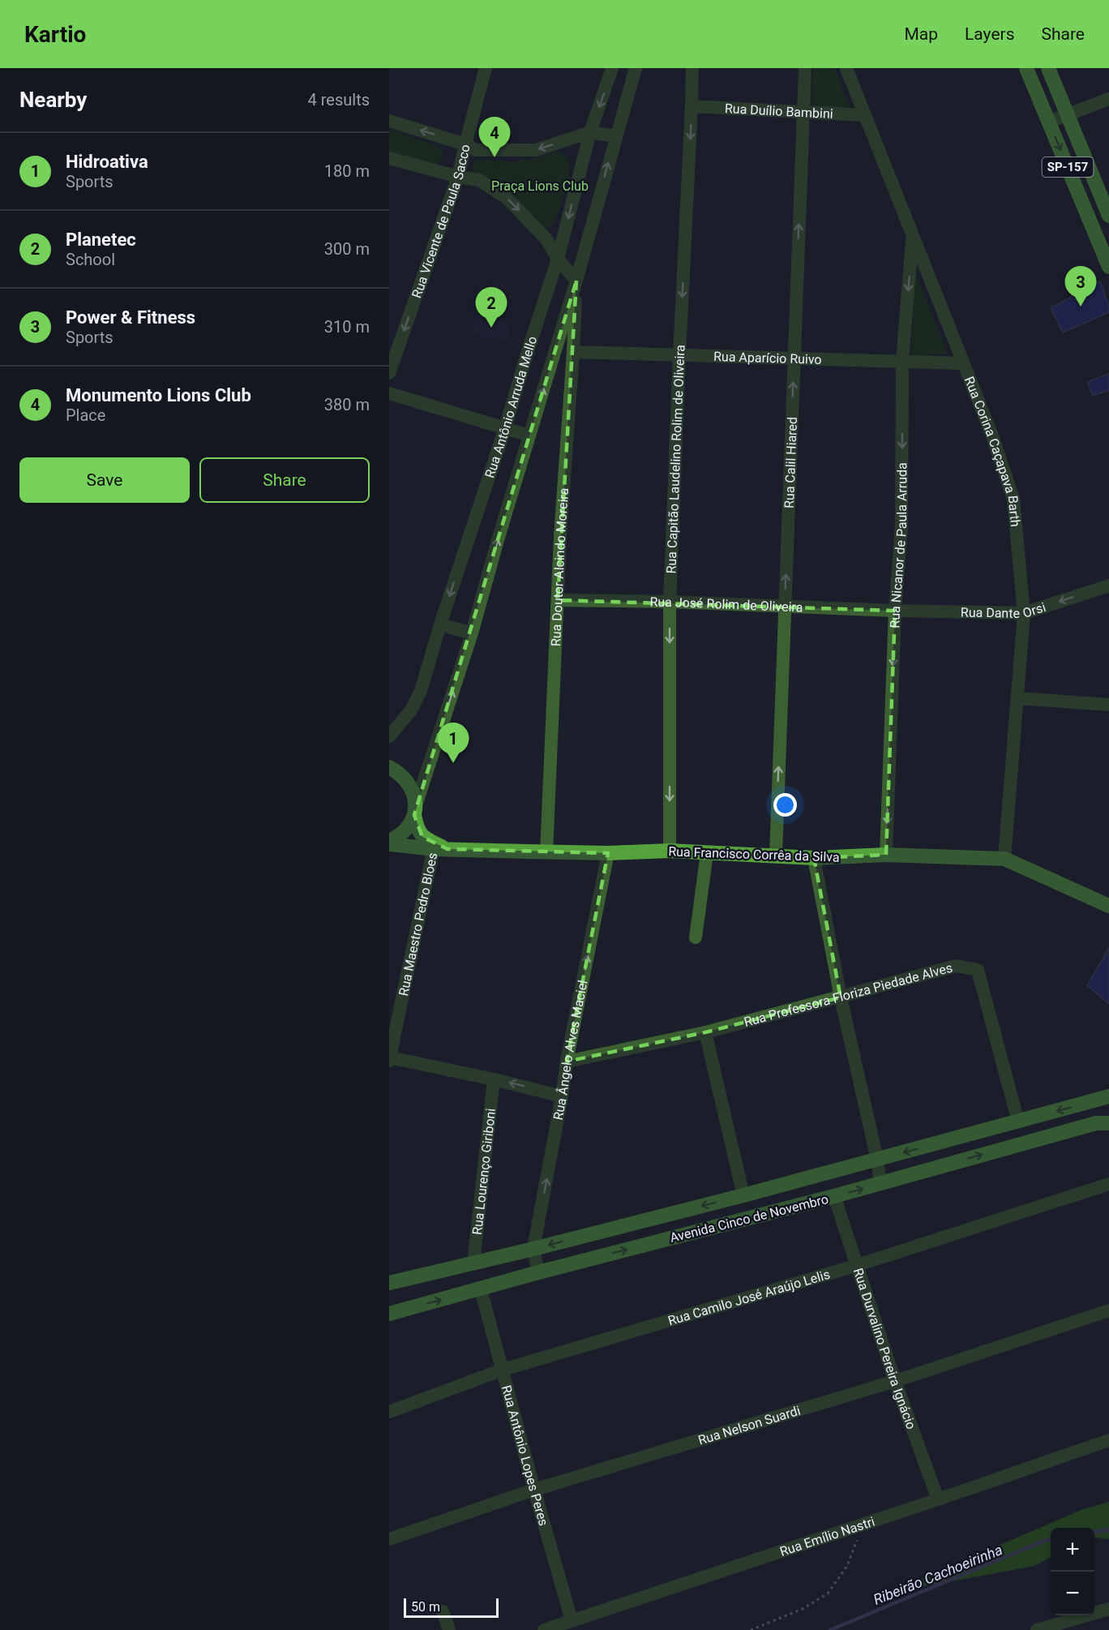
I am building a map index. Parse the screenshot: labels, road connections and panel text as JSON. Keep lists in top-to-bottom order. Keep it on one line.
{"streets":{"main road":["SP-157","Rua Francisco Corrêa da Silva","Avenida Cinco de Novembro"],"street":["Rua Duílio Bambini","Rua Vicente de Paula Sacco","Rua Aparício Ruivo","Rua Antônio Arruda Mello","Rua Corina Caçapava Barth","Rua Capitão Laudelino Rolim de Oliveira","Rua Calil Hiared","Rua Nicanor de Paula Arruda","Rua Doutor Alcindo Moreira","Rua José Rolim de Oliveira","Rua Dante Orsi","Rua Maestro Pedro Bloes","Rua Professora Floriza Piedade Alves","Rua Ângelo Alves Maciel","Rua Lourenço Giriboni","Rua Camilo José Araújo Lelis","Rua Durvalino Pereira Ignácio","Rua Nelson Suardi","Rua Antônio Lopes Peres","Rua Emílio Nastri"]},"crossings":[["Rua Duílio Bambini","Rua Corina Caçapava Barth"],["Rua Duílio Bambini","Rua Capitão Laudelino Rolim de Oliveira"],["Rua Duílio Bambini","Rua Calil Hiared"],["Rua Aparício Ruivo","Rua Corina Caçapava Barth"],["Rua Aparício Ruivo","Rua Capitão Laudelino Rolim de Oliveira"],["Rua Aparício Ruivo","Rua Calil Hiared"],["Rua Aparício Ruivo","Rua Nicanor de Paula Arruda"],["Rua Aparício Ruivo","Rua Doutor Alcindo Moreira"],["Rua Corina Caçapava Barth","Rua Nicanor de Paula Arruda"],["Rua Corina Caçapava Barth","Rua Dante Orsi"],["Rua Corina Caçapava Barth","Rua Francisco Corrêa da Silva"],["Rua Capitão Laudelino Rolim de Oliveira","Rua José Rolim de Oliveira"],["Rua Capitão Laudelino Rolim de Oliveira","Rua Francisco Corrêa da Silva"],["Rua Calil Hiared","Rua José Rolim de Oliveira"],["Rua Calil Hiared","Rua Francisco Corrêa da Silva"],["Rua Nicanor de Paula Arruda","Rua José Rolim de Oliveira"],["Rua Nicanor de Paula Arruda","Rua Dante Orsi"],["Rua Nicanor de Paula Arruda","Rua Francisco Corrêa da Silva"],["Rua Doutor Alcindo Moreira","Rua José Rolim de Oliveira"],["Rua Doutor Alcindo Moreira","Rua Francisco Corrêa da Silva"],["Rua José Rolim de Oliveira","Rua Dante Orsi"],["Rua Francisco Corrêa da Silva","Rua Maestro Pedro Bloes"],["Rua Francisco Corrêa da Silva","Rua Ângelo Alves Maciel"],["Rua Professora Floriza Piedade Alves","Rua Ângelo Alves Maciel"],["Rua Professora Floriza Piedade Alves","Avenida Cinco de Novembro"],["Rua Ângelo Alves Maciel","Avenida Cinco de Novembro"],["Rua Lourenço Giriboni","Avenida Cinco de Novembro"],["Avenida Cinco de Novembro","Rua Durvalino Pereira Ignácio"],["Avenida Cinco de Novembro","Rua Antônio Lopes Peres"],["Rua Camilo José Araújo Lelis","Rua Durvalino Pereira Ignácio"],["Rua Camilo José Araújo Lelis","Rua Antônio Lopes Peres"],["Rua Durvalino Pereira Ignácio","Rua Nelson Suardi"],["Rua Durvalino Pereira Ignácio","Rua Emílio Nastri"],["Rua Nelson Suardi","Rua Antônio Lopes Peres"],["Rua Antônio Lopes Peres","Rua Emílio Nastri"]],"one_way":["Rua Vicente de Paula Sacco","Rua Calil Hiared","Rua Nicanor de Paula Arruda","Rua Ângelo Alves Maciel"],"water":["Ribeirão Cachoeirinha"],"parks":["Praça Lions Club"],"scale_bar":"50 m","page":{"header":"Kartio","nav":["Map","Layers","Share"],"heading":["Nearby","4 results"],"pins":["4","3","2","1"],"list":[{"mark":"1","name":"Hidroativa","note":"Sports","value":"180 m"},{"mark":"2","name":"Planetec","note":"School","value":"300 m"},{"mark":"3","name":"Power & Fitness","note":"Sports","value":"310 m"},{"mark":"4","name":"Monumento Lions Club","note":"Place","value":"380 m"}],"buttons":["Save","Share"],"map_buttons":["+","−"],"scale":"50 m"}}
